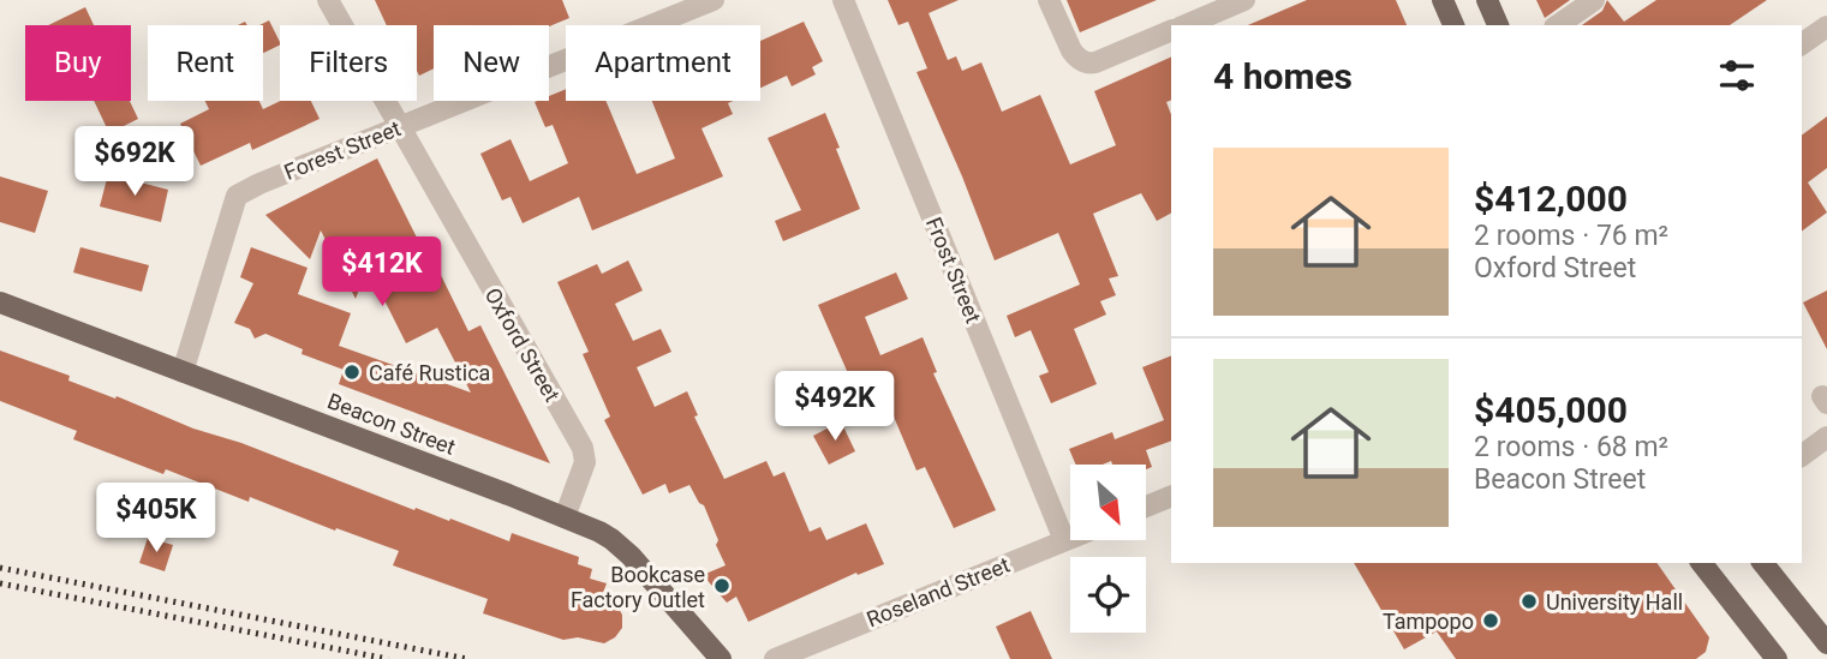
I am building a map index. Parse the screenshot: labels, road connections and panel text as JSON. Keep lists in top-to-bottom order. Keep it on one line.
{"streets":{"main road":["Beacon Street"],"street":["Forest Street","Frost Street","Oxford Street","Roseland Street"]},"crossings":[["Forest Street","Oxford Street"],["Forest Street","Beacon Street"],["Frost Street","Roseland Street"],["Oxford Street","Beacon Street"]],"places":["Café Rustica","Bookcase Factory Outlet","University Hall","Tampopo"],"north":"bottom right","page":{"chip":["Buy","Rent","Filters","New","Apartment"],"heading":"4 homes","price":["$692K","$412K","$492K","$405K"],"list":[{"name":"$412,000","note":"2 rooms · 76 m² · Oxford Street"},{"name":"$405,000","note":"2 rooms · 68 m² · Beacon Street"}]}}
